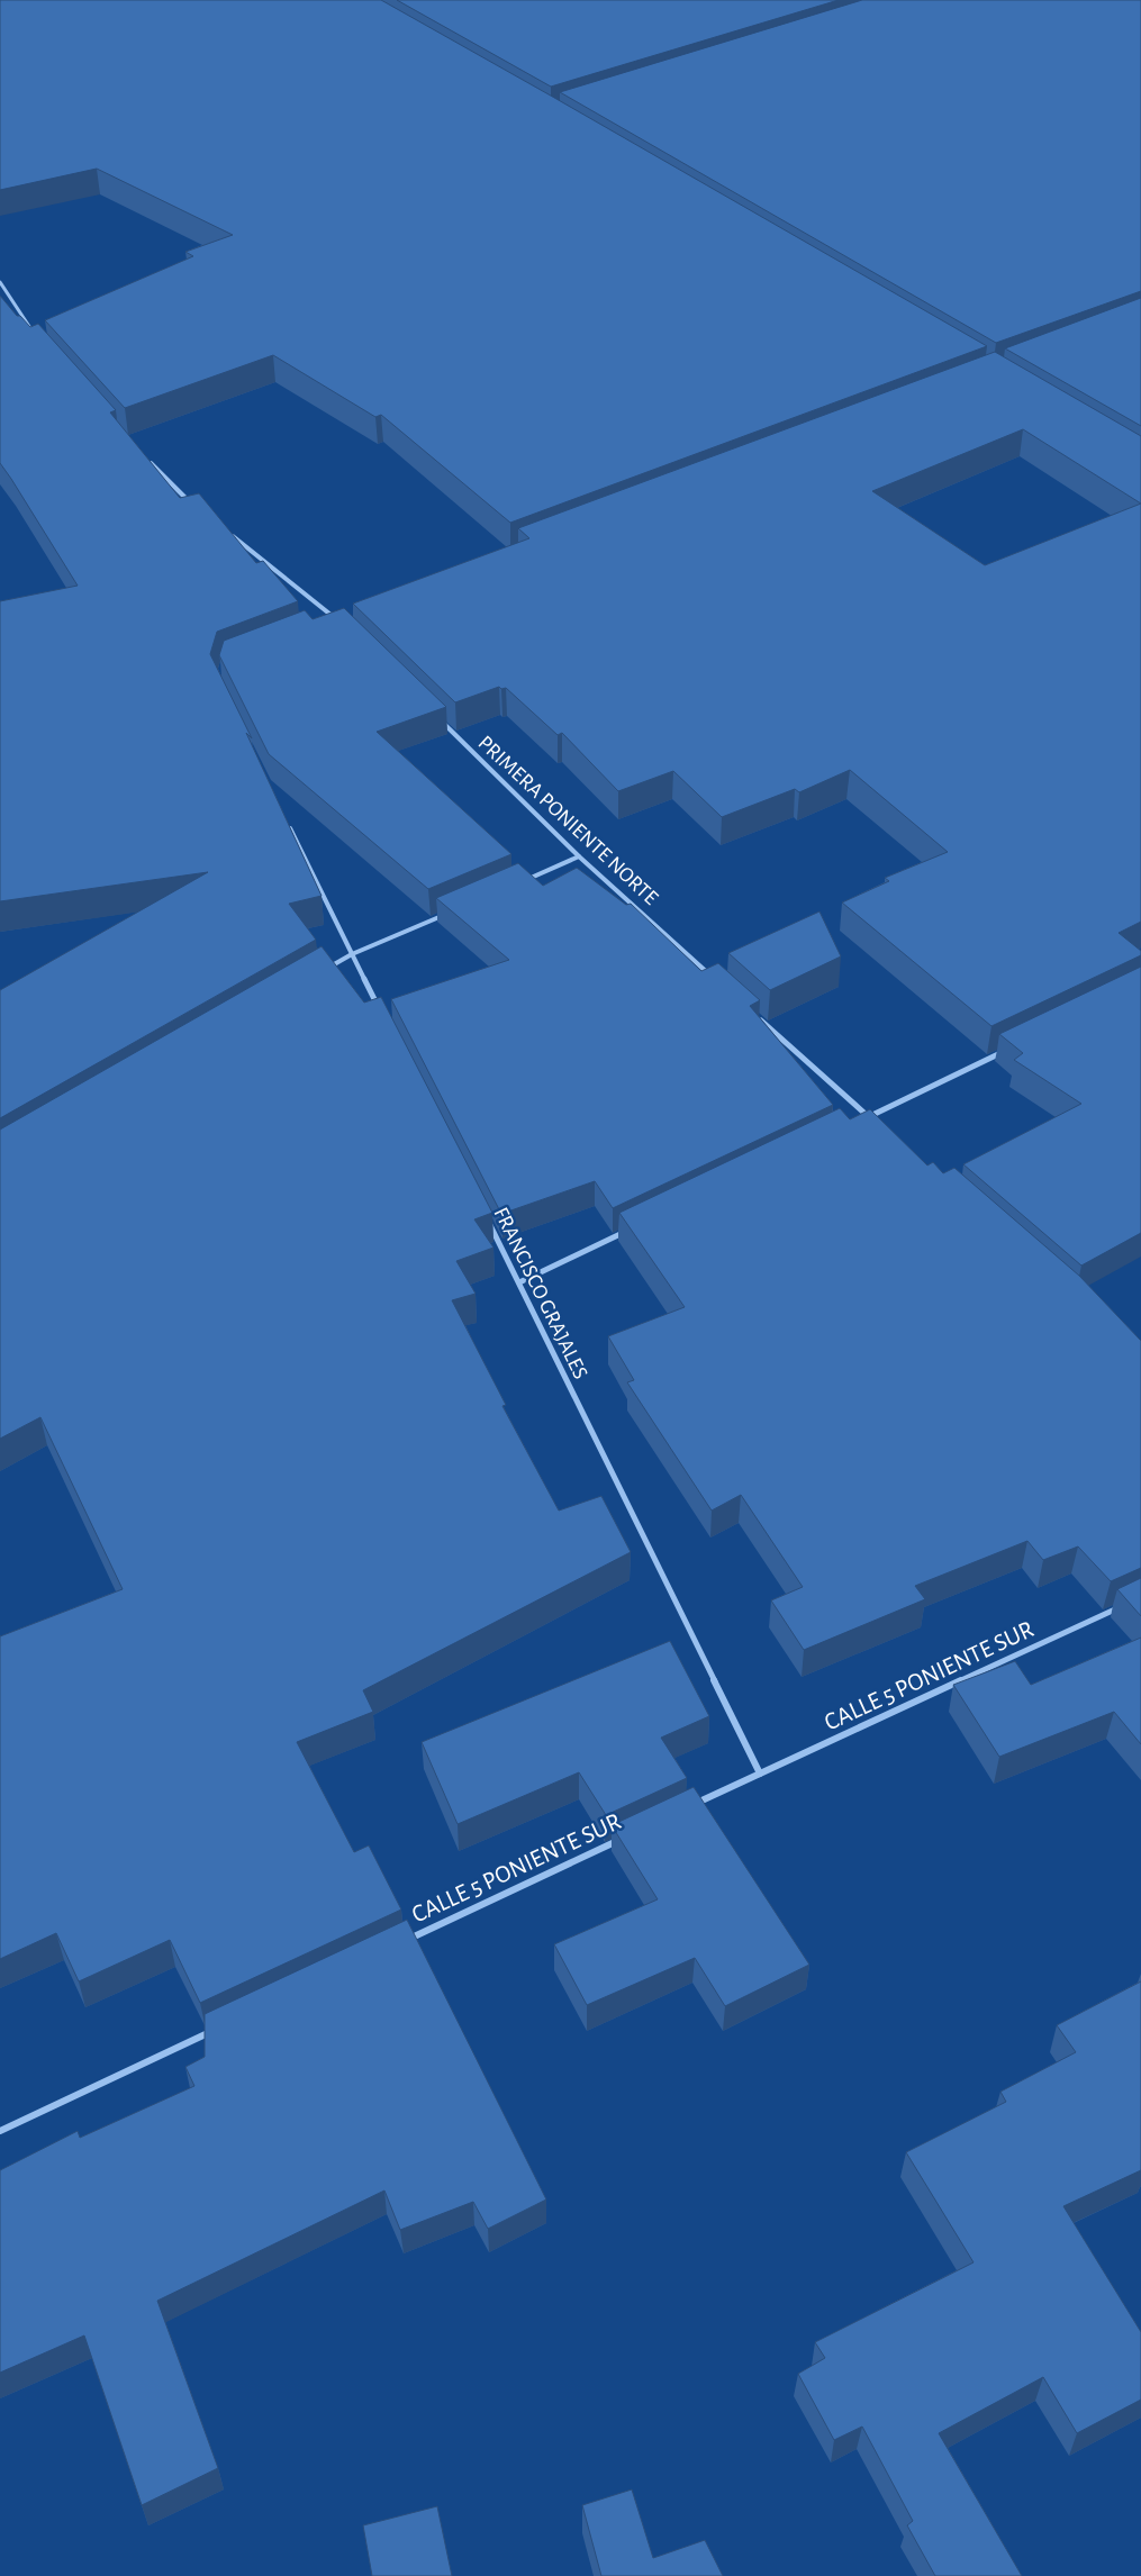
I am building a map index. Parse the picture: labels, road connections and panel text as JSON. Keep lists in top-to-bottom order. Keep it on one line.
{"streets":{"street":["PRIMERA PONIENTE NORTE","FRANCISCO GRAJALES","CALLE 5 PONIENTE SUR"]},"crossings":[["FRANCISCO GRAJALES","CALLE 5 PONIENTE SUR"]]}
